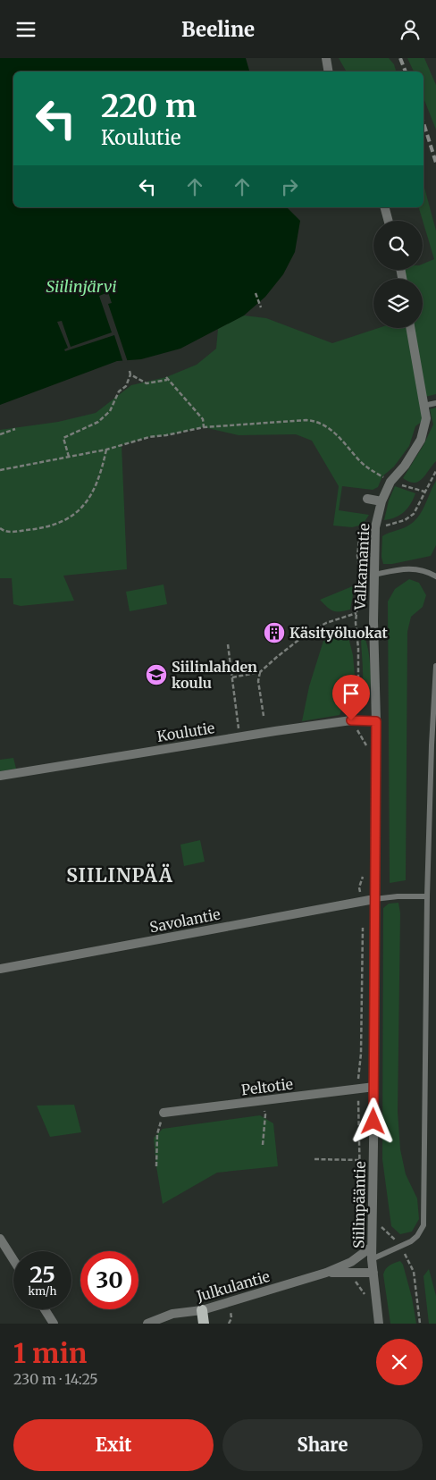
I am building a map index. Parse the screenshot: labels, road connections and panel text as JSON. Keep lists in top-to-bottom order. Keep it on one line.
{"streets":{"street":["Valkamantie","Koulutie","Savolantie","Peltotie","Siilinpääntie","Julkulantie"]},"crossings":[["Valkamantie","Koulutie"],["Valkamantie","Siilinpääntie"],["Koulutie","Siilinpääntie"],["Savolantie","Siilinpääntie"],["Peltotie","Siilinpääntie"],["Siilinpääntie","Julkulantie"]],"districts":["SIILINPÄÄ"],"water":["Siilinjärvi"],"places":{"building":["Käsityöluokat"],"school or university":["Siilinlahden koulu"]},"page":{"header":"Beeline","turn":["220 m","Koulutie"],"speed":"25 km/h","limit":"30","heading":["1 min","230 m · 14:25"],"buttons":["Exit","Share"]}}
